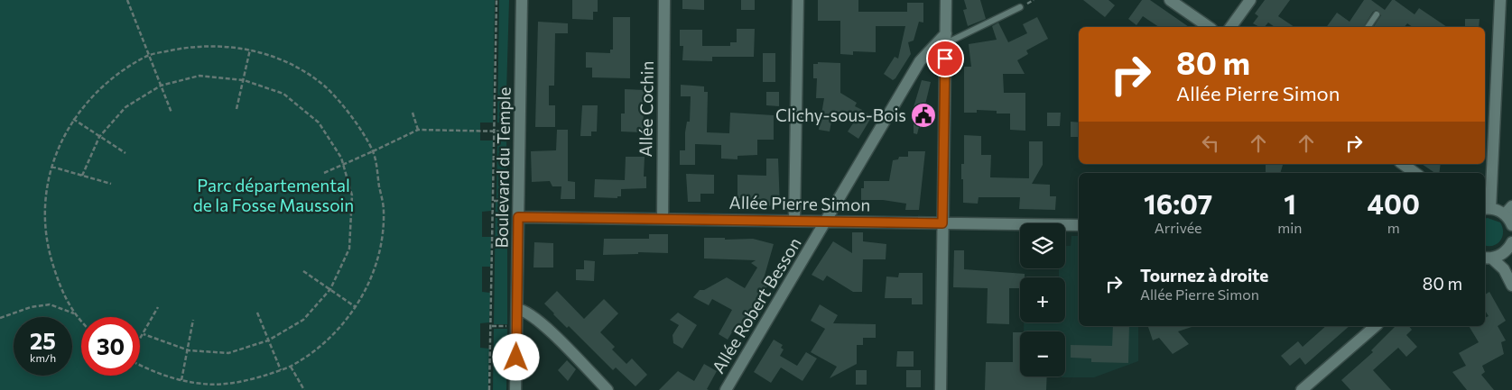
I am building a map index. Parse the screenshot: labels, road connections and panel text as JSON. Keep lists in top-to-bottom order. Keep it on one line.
{"streets":{"street":["Allée Cochin","Boulevard du Temple","Allée Pierre Simon","Allée Robert Besson"]},"crossings":[["Allée Cochin","Allée Pierre Simon"],["Boulevard du Temple","Allée Pierre Simon"],["Allée Pierre Simon","Allée Robert Besson"]],"parks":["Parc départemental de la Fosse Maussoin"],"places":{"public building":["Clichy-sous-Bois"]},"page":{"turn":["80 m","Allée Pierre Simon"],"eta":["16:07","Arrivée","1","min","400","m"],"map_buttons":["+","−"],"list":[{"name":"Tournez à droite","note":"Allée Pierre Simon","value":"80 m"}],"speed":"25 km/h","limit":"30"}}
